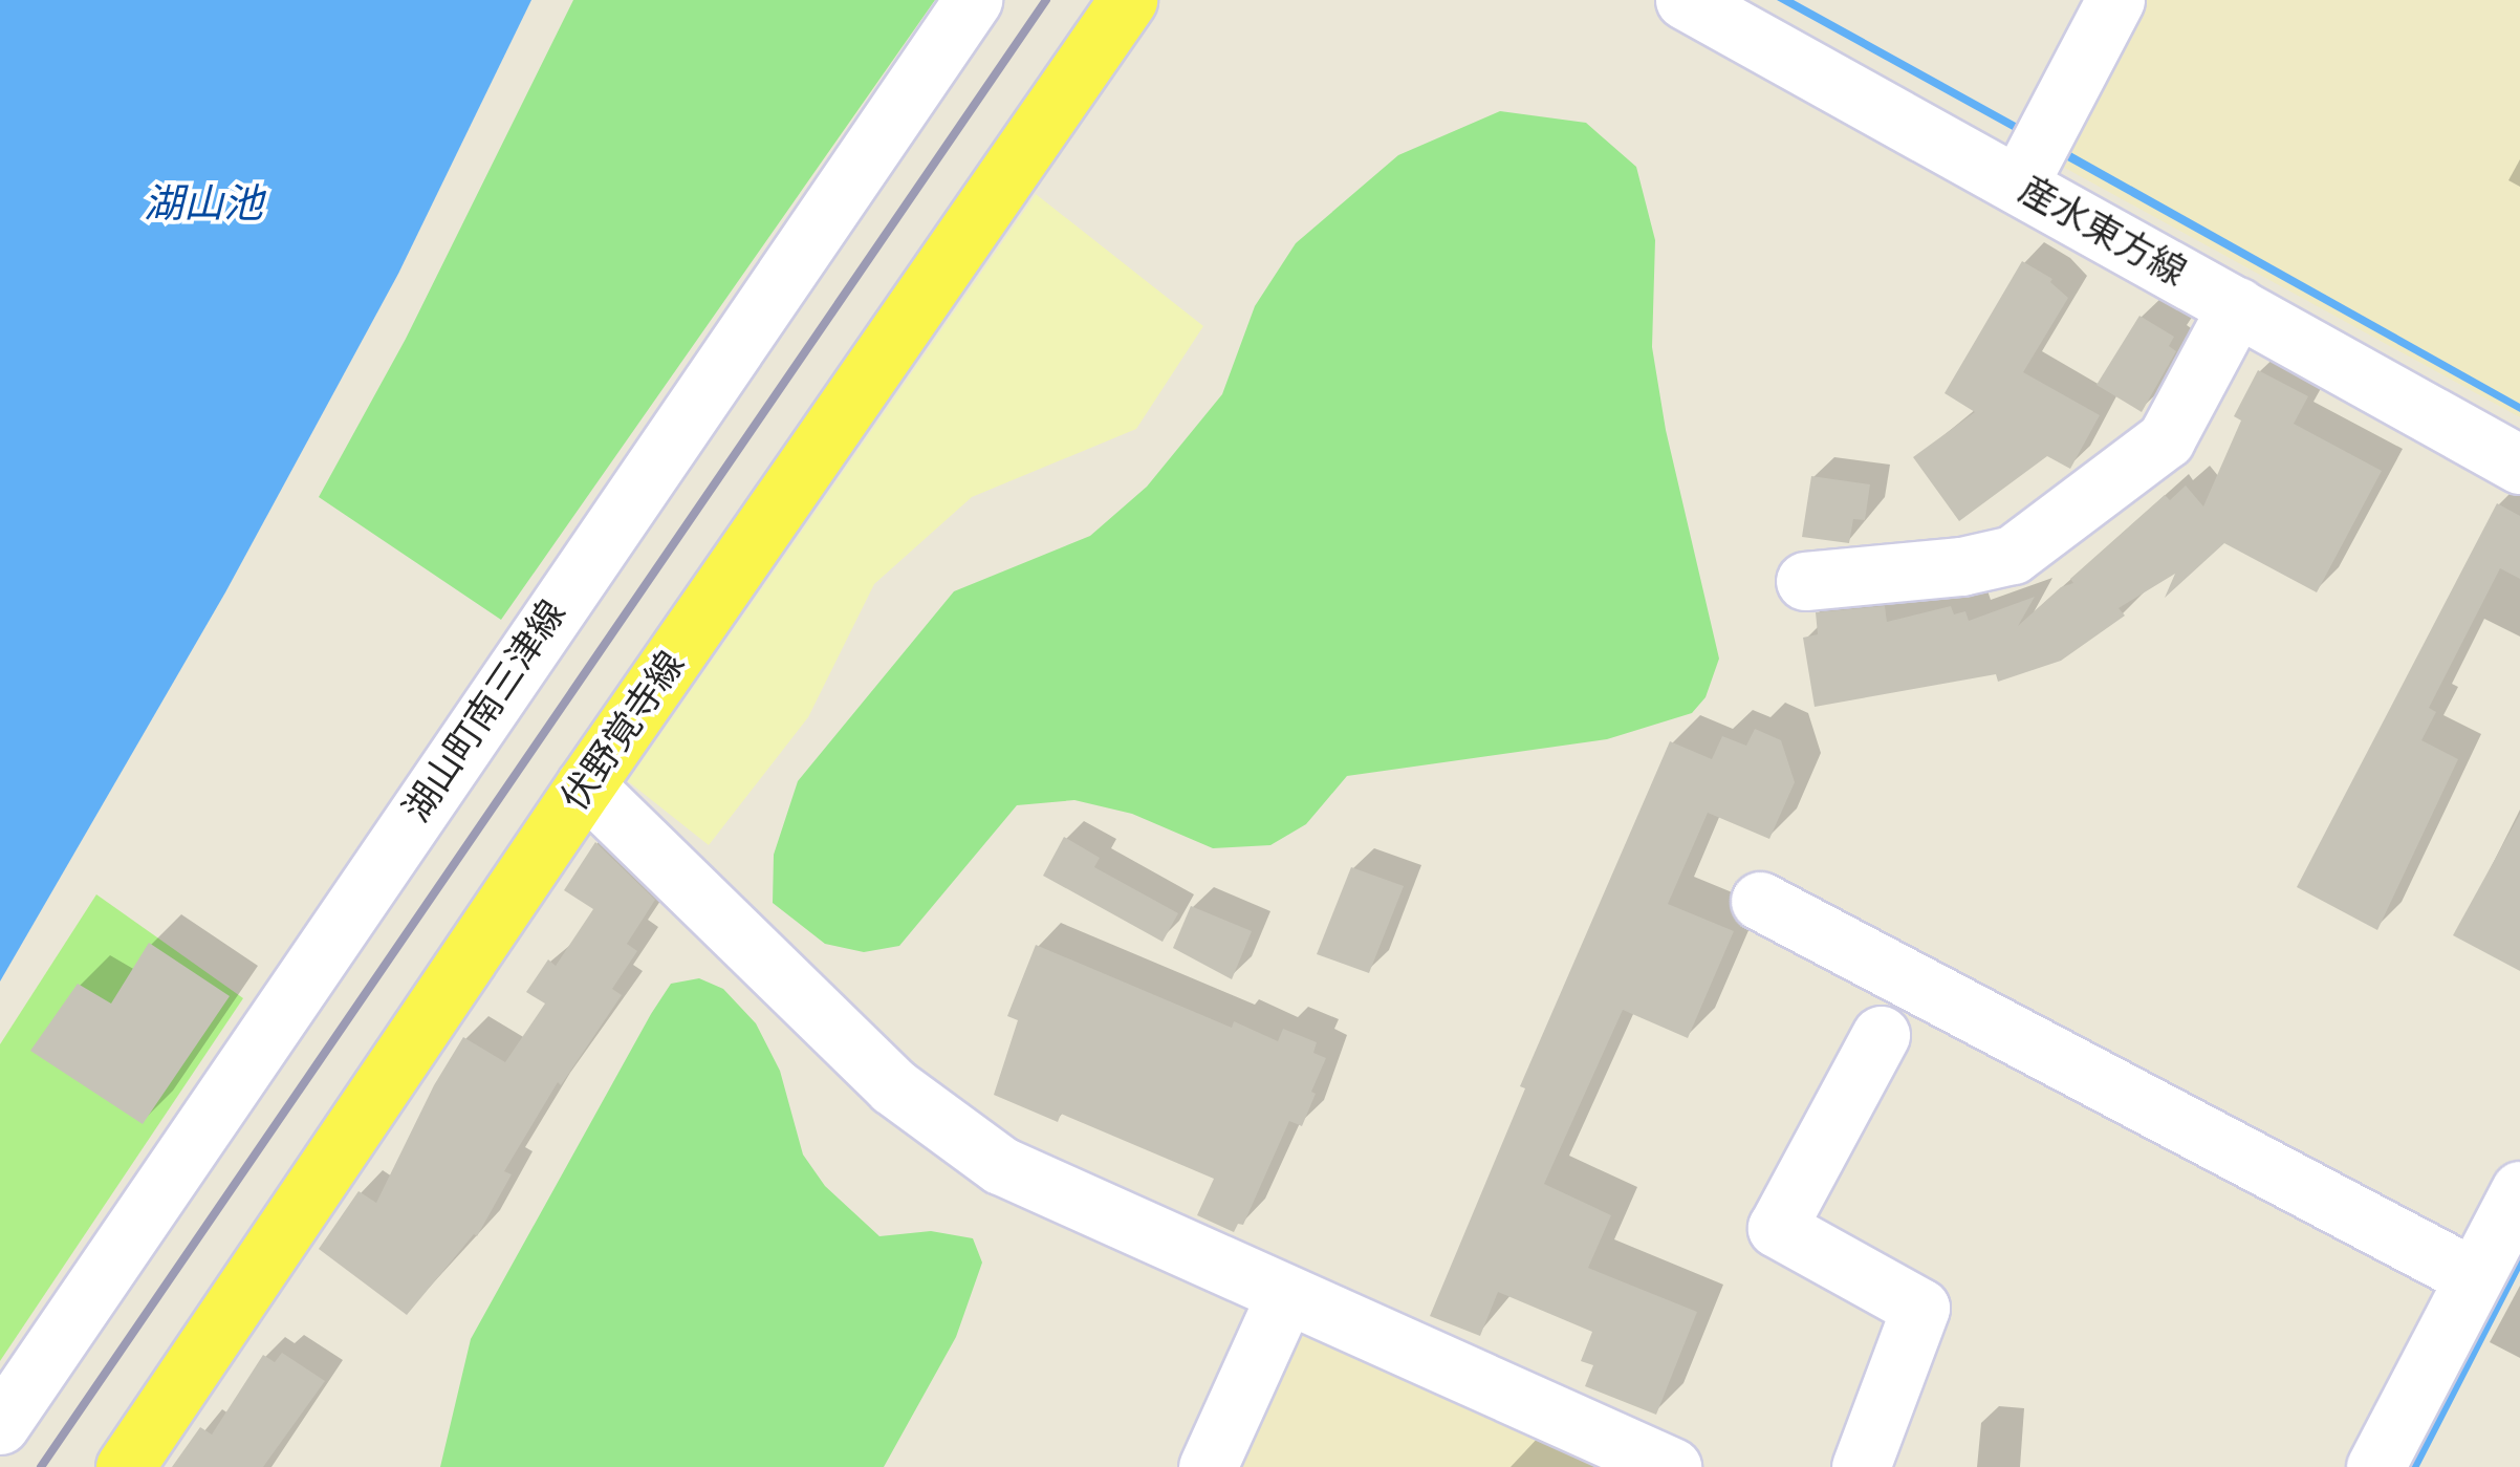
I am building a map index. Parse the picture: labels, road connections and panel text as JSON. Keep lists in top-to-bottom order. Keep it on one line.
{"streets":{"main road":["伏野覚寺線"],"street":["産水東方線","湖山町南三津線"]},"water":["湖山池"]}
